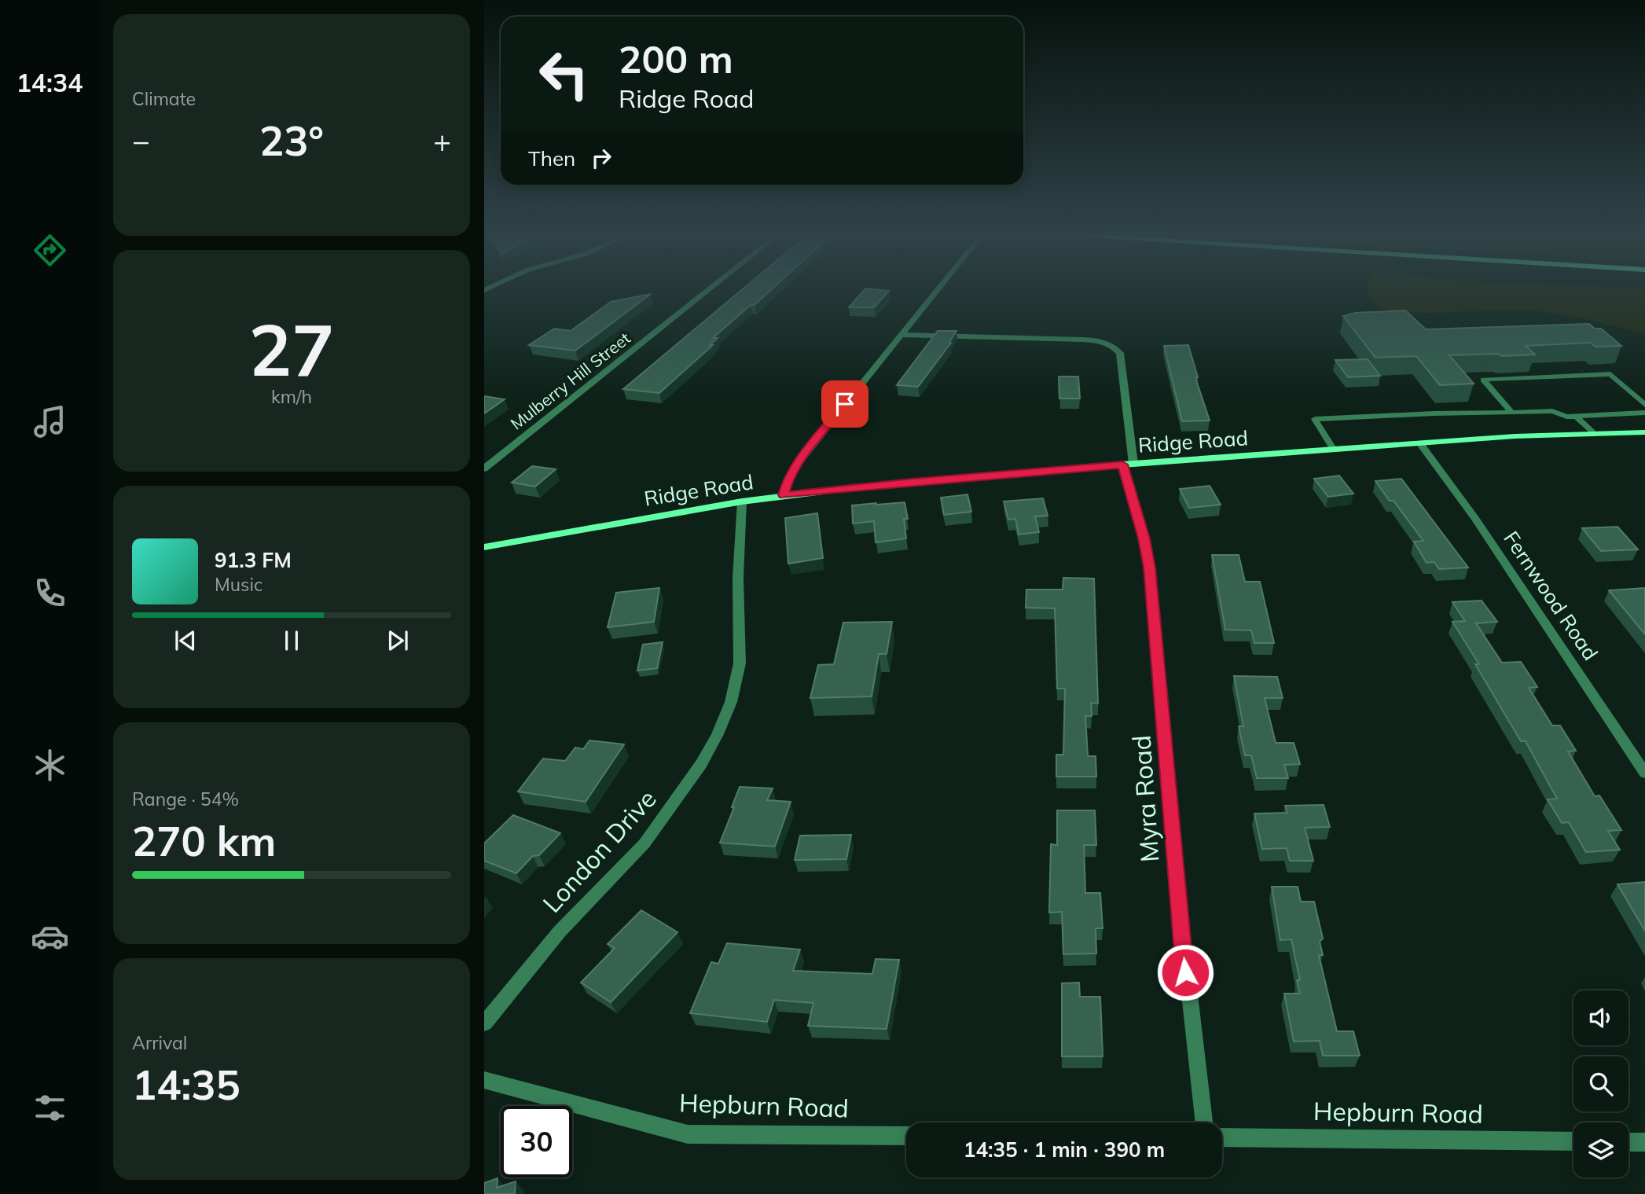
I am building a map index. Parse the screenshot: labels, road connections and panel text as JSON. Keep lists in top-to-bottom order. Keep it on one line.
{"streets":{"main road":["Ridge Road"],"street":["Mulberry Hill Street","Fernwood Road","Myra Road","London Drive","Hepburn Road"]},"crossings":[["Ridge Road","Fernwood Road"],["Ridge Road","Myra Road"],["Ridge Road","London Drive"]],"page":{"tabs":"14:34","tile":["Climate",["27","km/h"],["Range · 54%","270 km"],["Arrival","14:35"]],"turn":["200 m","Ridge Road"],"heat":["−","23°","+"],"then":"Then","song":["91.3 FM","Music"],"limit":"30","trip":"14:35 · 1 min · 390 m"}}
